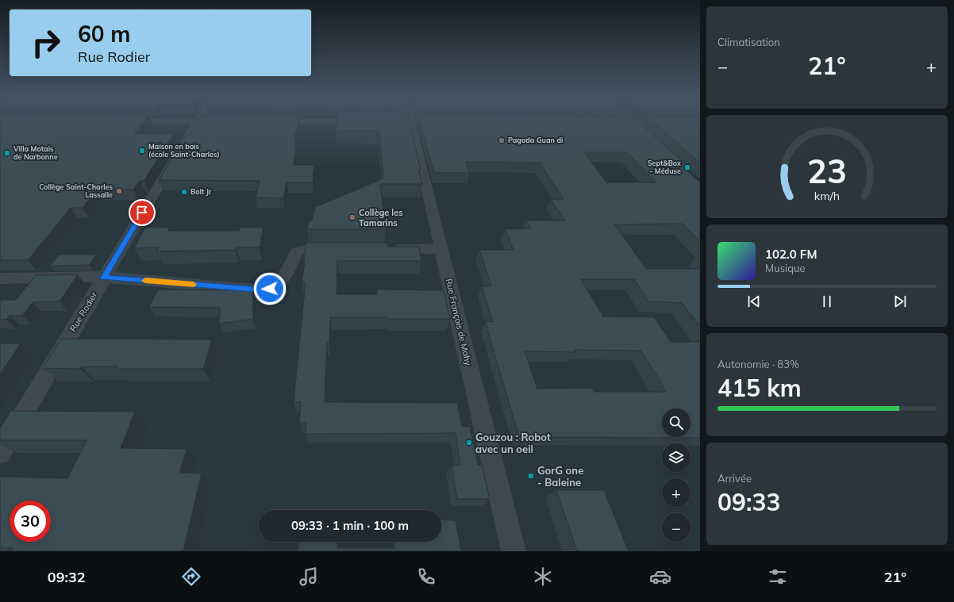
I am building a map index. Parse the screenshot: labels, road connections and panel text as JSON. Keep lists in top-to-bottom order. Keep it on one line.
{"streets":{"street":["Rue Rodier","Rue François de Mahy"]},"places":["Pagoda Guan di","Maison en bois (école Saint-Charles)","Villa Motais de Narbonne","Sept&Box - Méduse","Collège Saint-Charles Lassalle","Bolt Jr","Collège les Tamarins","Gouzou : Robot avec un oeil","GorG one - Baleine"],"page":{"tile":["Climatisation",["Autonomie · 83%","415 km"],["Arrivée","09:33"]],"turn":["60 m","Rue Rodier"],"heat":["−","21°","+"],"song":["102.0 FM","Musique"],"map_buttons":["+","−"],"limit":"30","trip":"09:33 · 1 min · 100 m","tabs":["09:32","21°"],"gauge":["23","km/h"]}}
